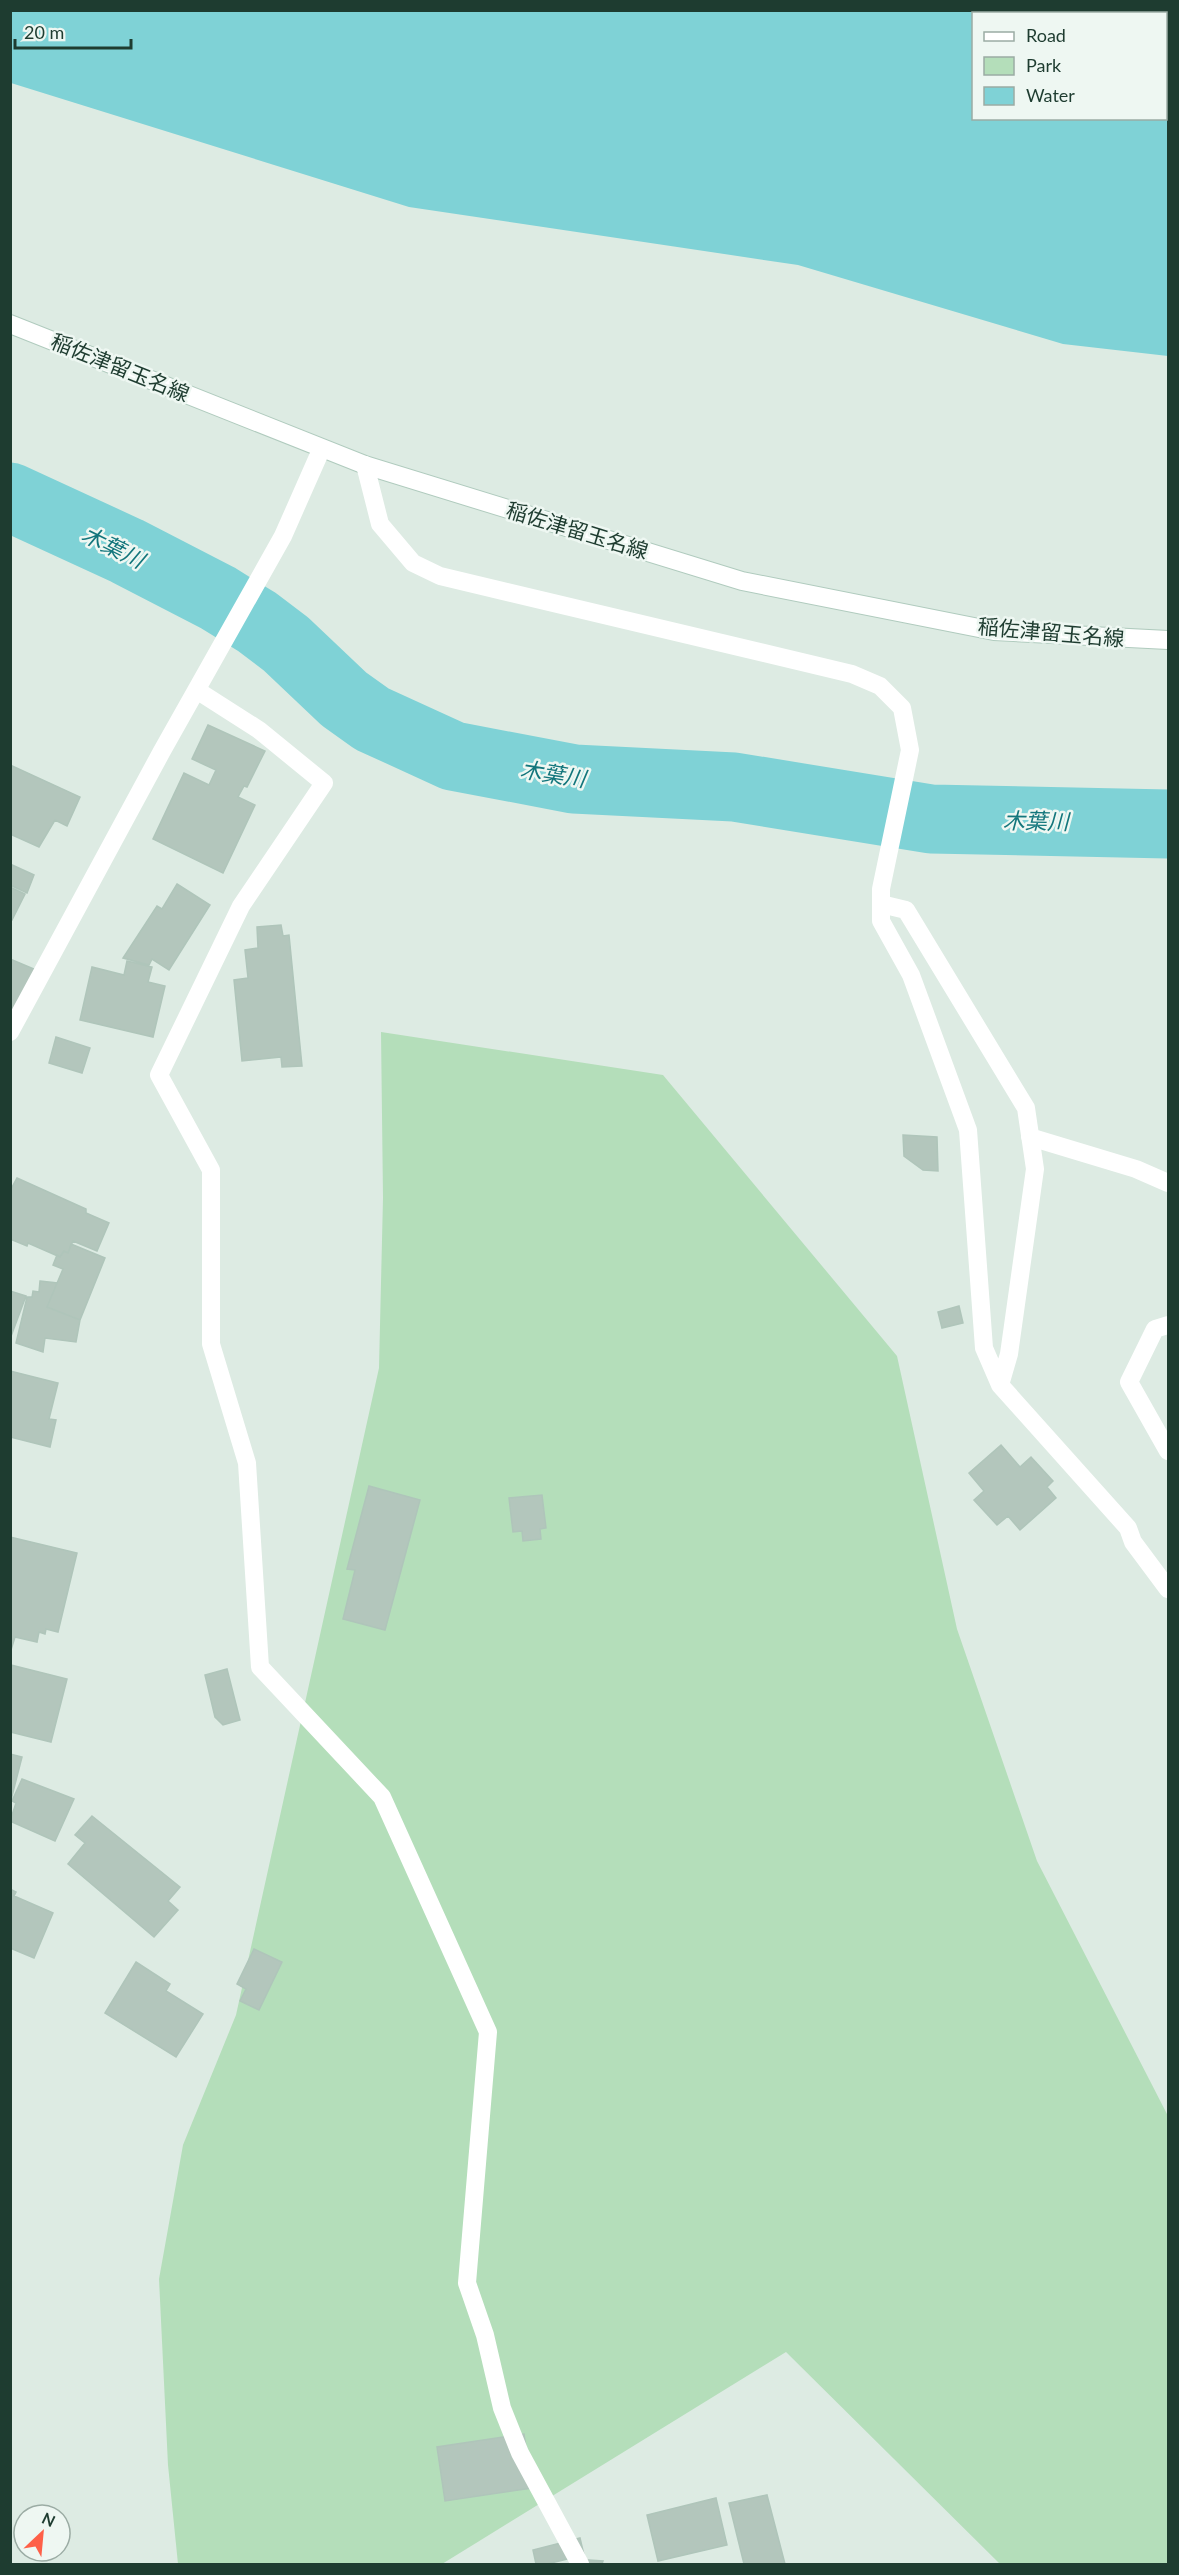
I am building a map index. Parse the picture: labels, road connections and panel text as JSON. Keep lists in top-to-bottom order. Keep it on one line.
{"streets":{"street":["稲佐津留玉名線"]},"water":["木葉川"],"legend":["Road","Park","Water"],"scale_bar":"20 m","north":"top right"}
